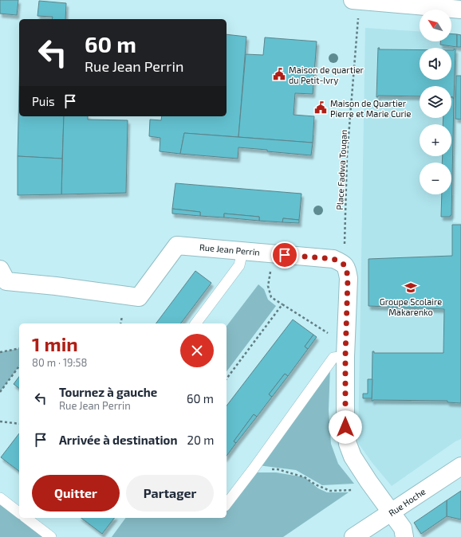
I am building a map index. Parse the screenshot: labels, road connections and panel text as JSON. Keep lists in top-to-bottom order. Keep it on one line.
{"streets":{"street":["Rue Jean Perrin","Rue Hoche"],"path":["Place Fadwa Touqan"]},"crossings":[["Place Fadwa Touqan","Rue Jean Perrin"]],"places":{"public building":["Maison de quartier du Petit-Ivry","Maison de Quartier Pierre et Marie Curie"],"school or university":["Groupe Scolaire Makarenko"]},"north":"top left","page":{"map_buttons":["+","−"],"turn":["60 m","Rue Jean Perrin"],"then":"Puis","heading":["1 min","80 m · 19:58"],"list":[{"name":"Tournez à gauche","note":"Rue Jean Perrin","value":"60 m"},{"name":"Arrivée à destination","value":"20 m"}],"buttons":["Quitter","Partager"]}}
